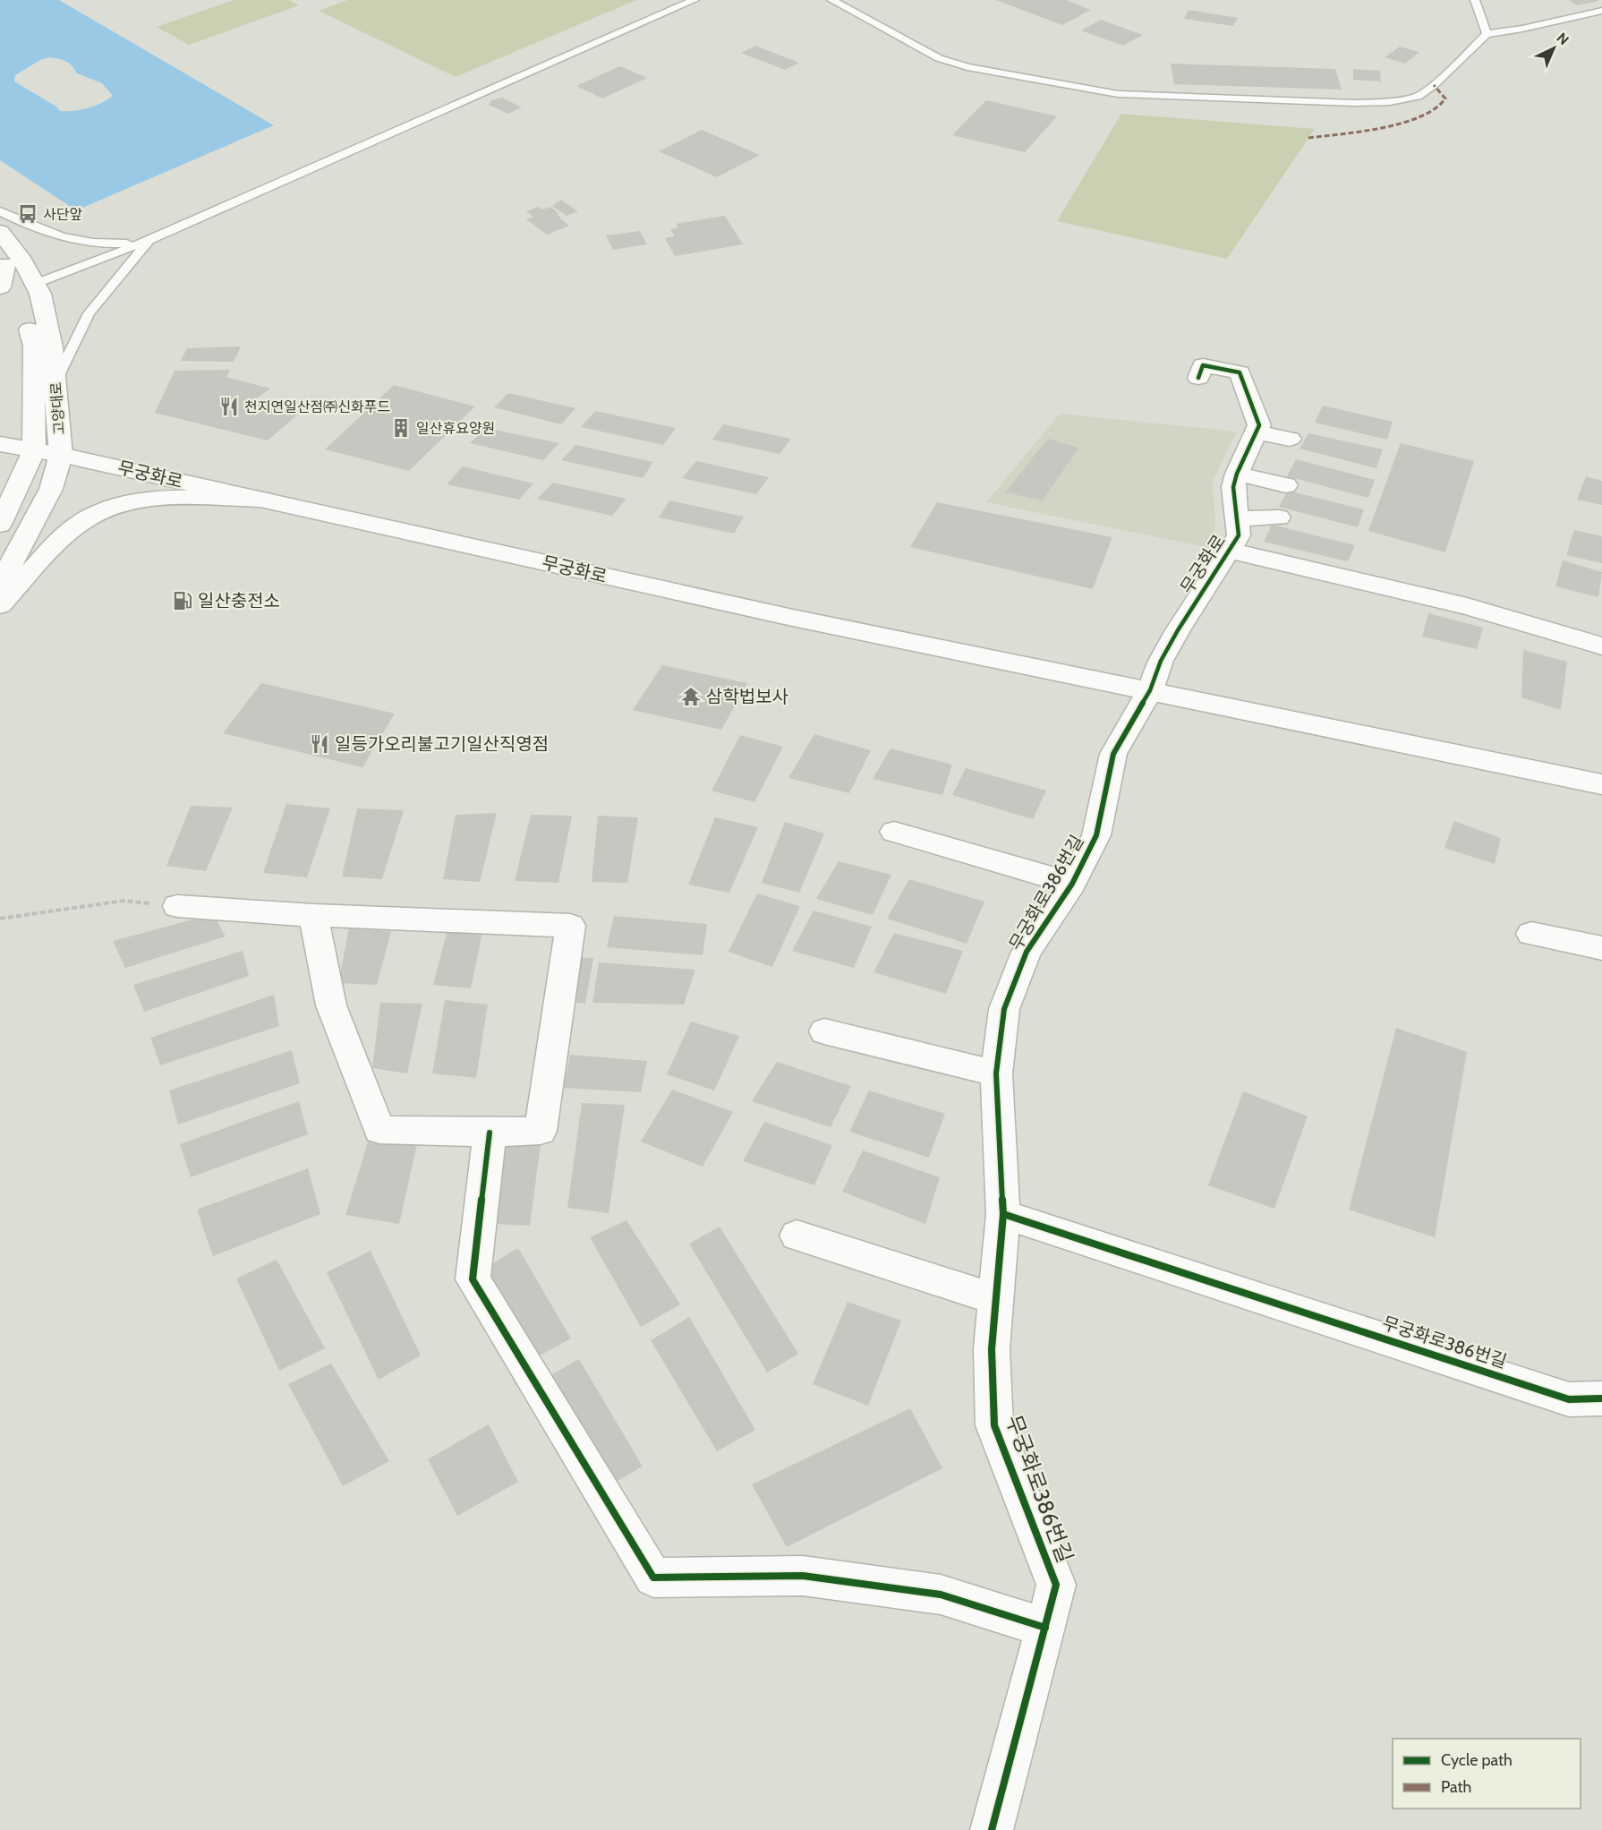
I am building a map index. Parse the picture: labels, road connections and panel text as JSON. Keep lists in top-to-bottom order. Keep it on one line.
{"streets":{"street":["고양대로","무궁화로","무궁화로386번길"]},"crossings":[["고양대로","무궁화로"],["무궁화로","무궁화로386번길"]],"places":{"bus stop":["사단앞"],"restaurant":["천지연일산점㈜신화푸드","일등가오리불고기일산직영점"],"building":["일산휴요양원"],"fuel station":["일산충전소"],"temple":["삼학법보사"]},"legend":["Cycle path","Path"],"north":"top right"}
